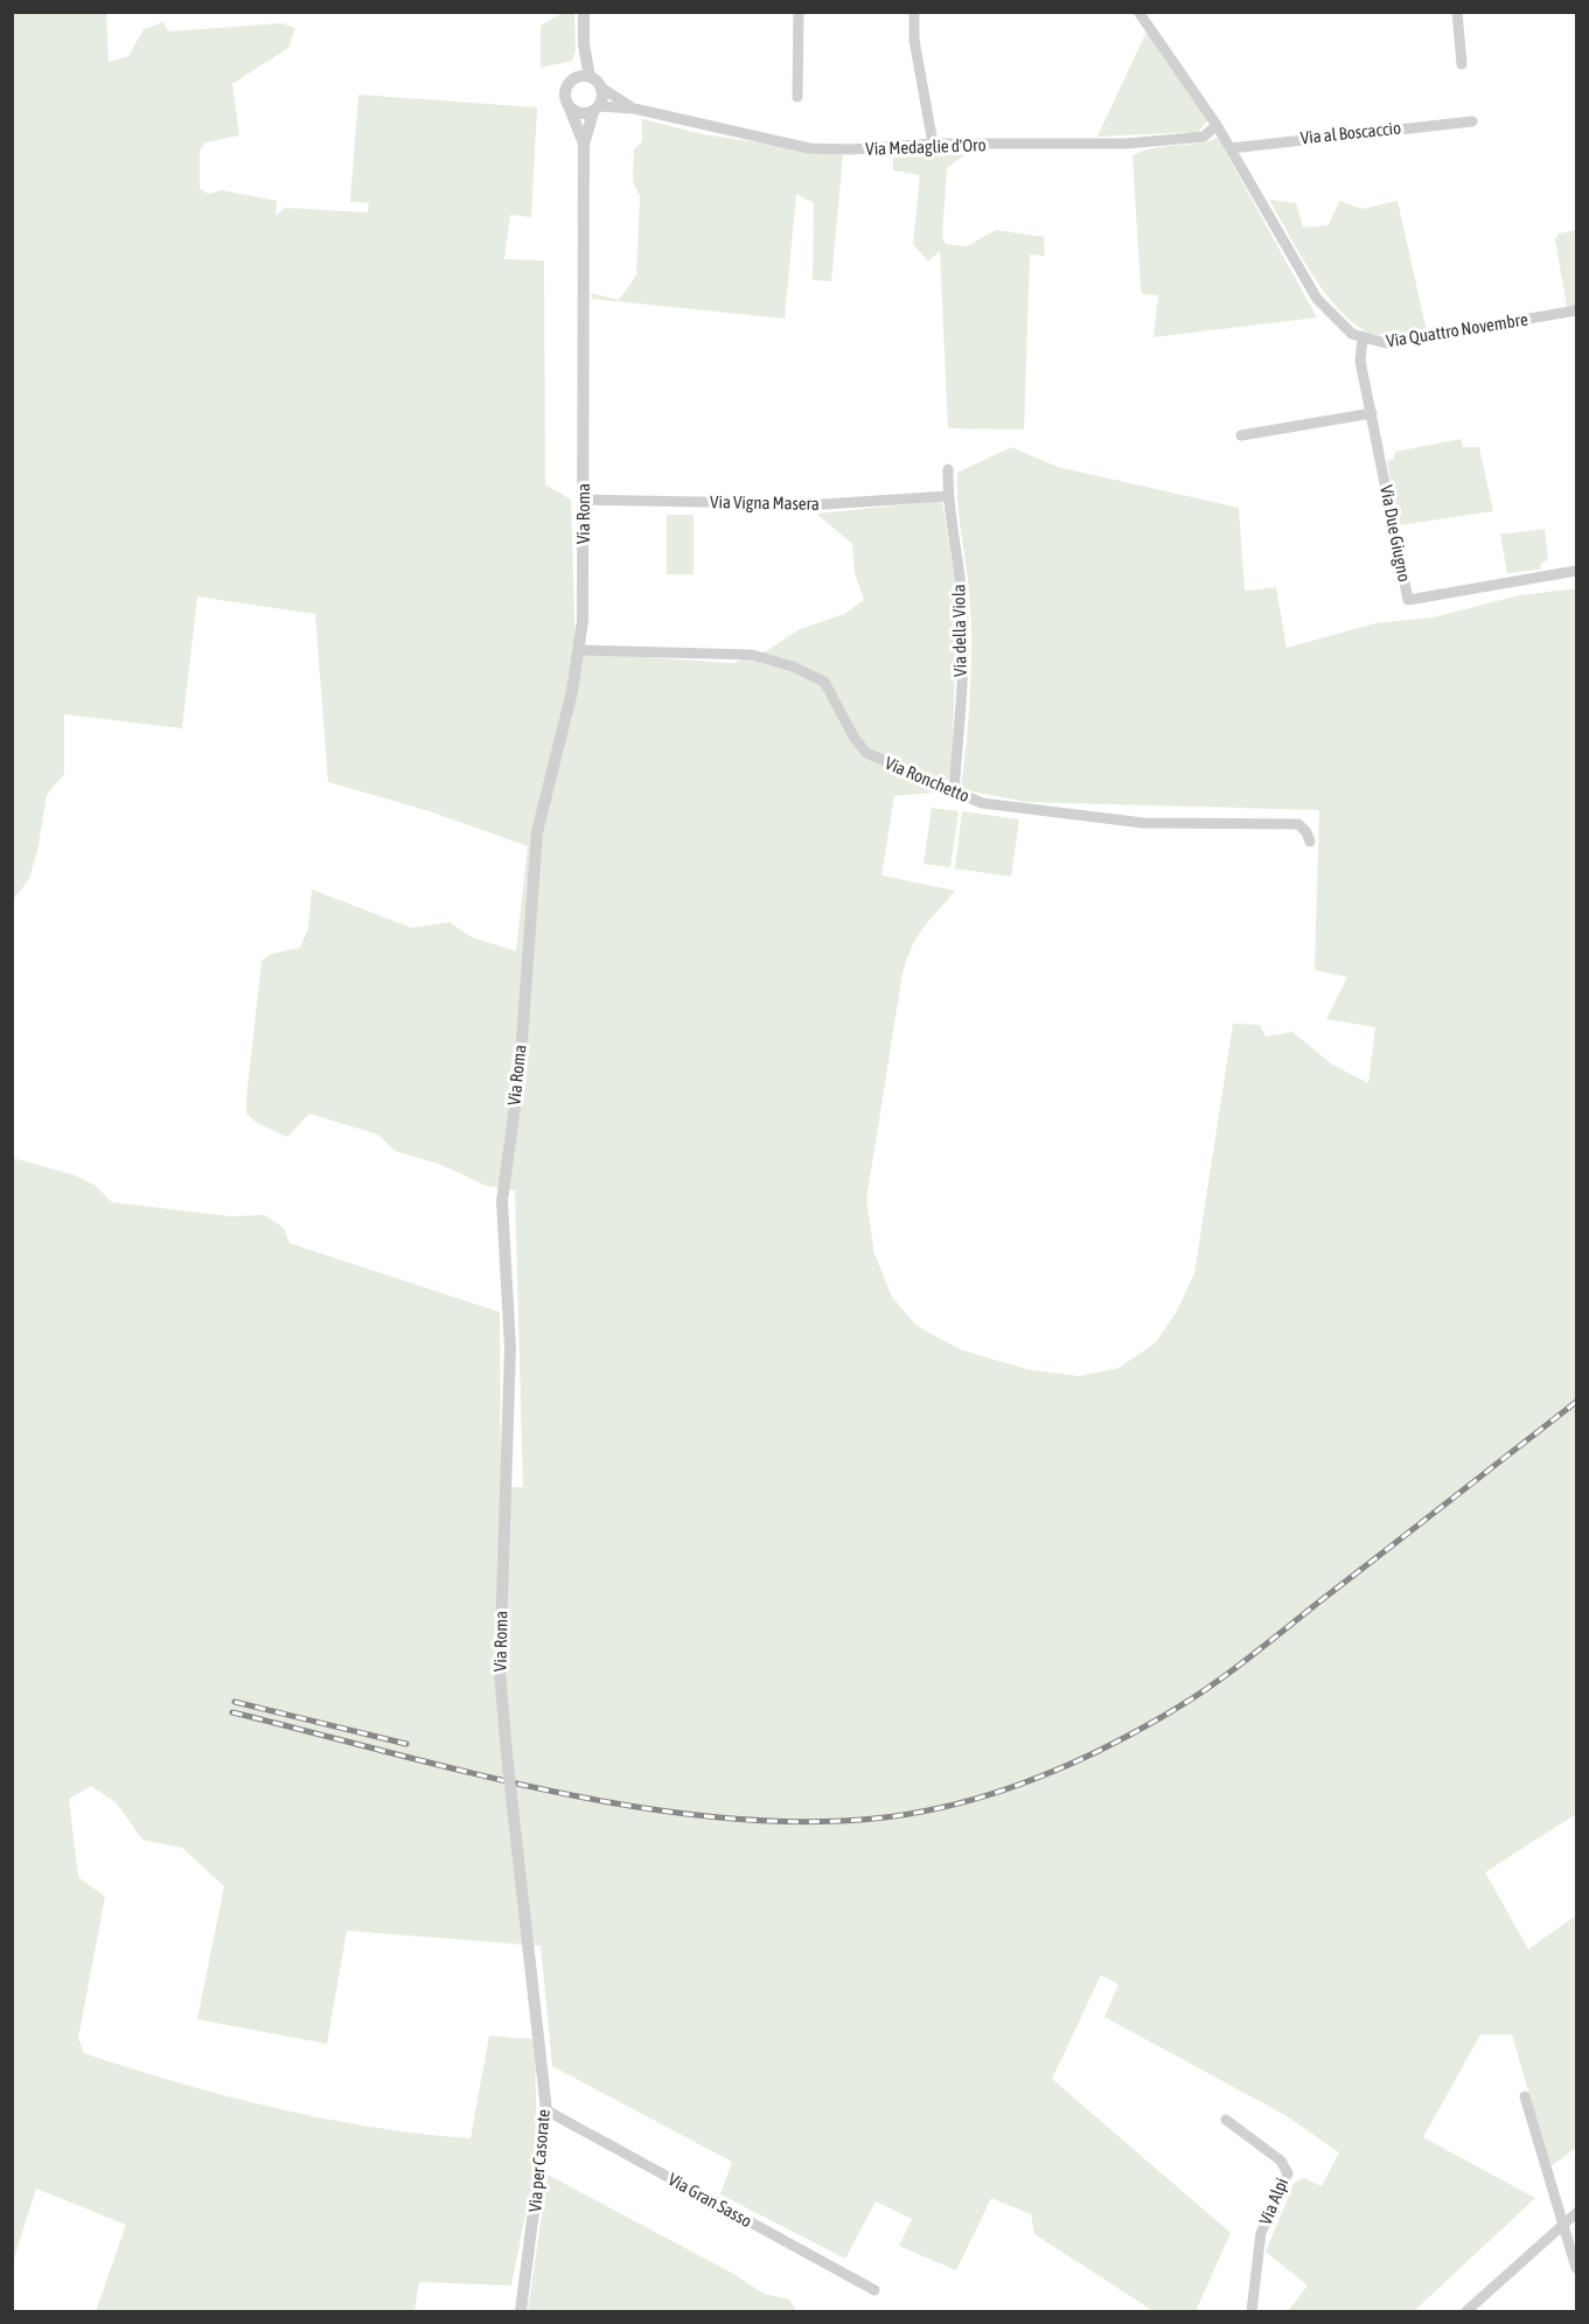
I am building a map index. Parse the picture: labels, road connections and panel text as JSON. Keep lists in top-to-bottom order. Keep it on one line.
{"streets":{"street":["Via al Boscaccio","Via Medaglie d'Oro","Via Quattro Novembre","Via Vigna Masera","Via Roma","Via Due Giugno","Via della Viola","Via Ronchetto","Via per Casorate","Via Gran Sasso","Via Alpi"]},"crossings":[["Via al Boscaccio","Via Quattro Novembre"],["Via Medaglie d'Oro","Via Quattro Novembre"],["Via Medaglie d'Oro","Via Roma"],["Via Quattro Novembre","Via Due Giugno"],["Via Vigna Masera","Via Roma"],["Via Vigna Masera","Via della Viola"],["Via Roma","Via Ronchetto"],["Via Roma","Via per Casorate"],["Via della Viola","Via Ronchetto"],["Via per Casorate","Via Gran Sasso"]]}
